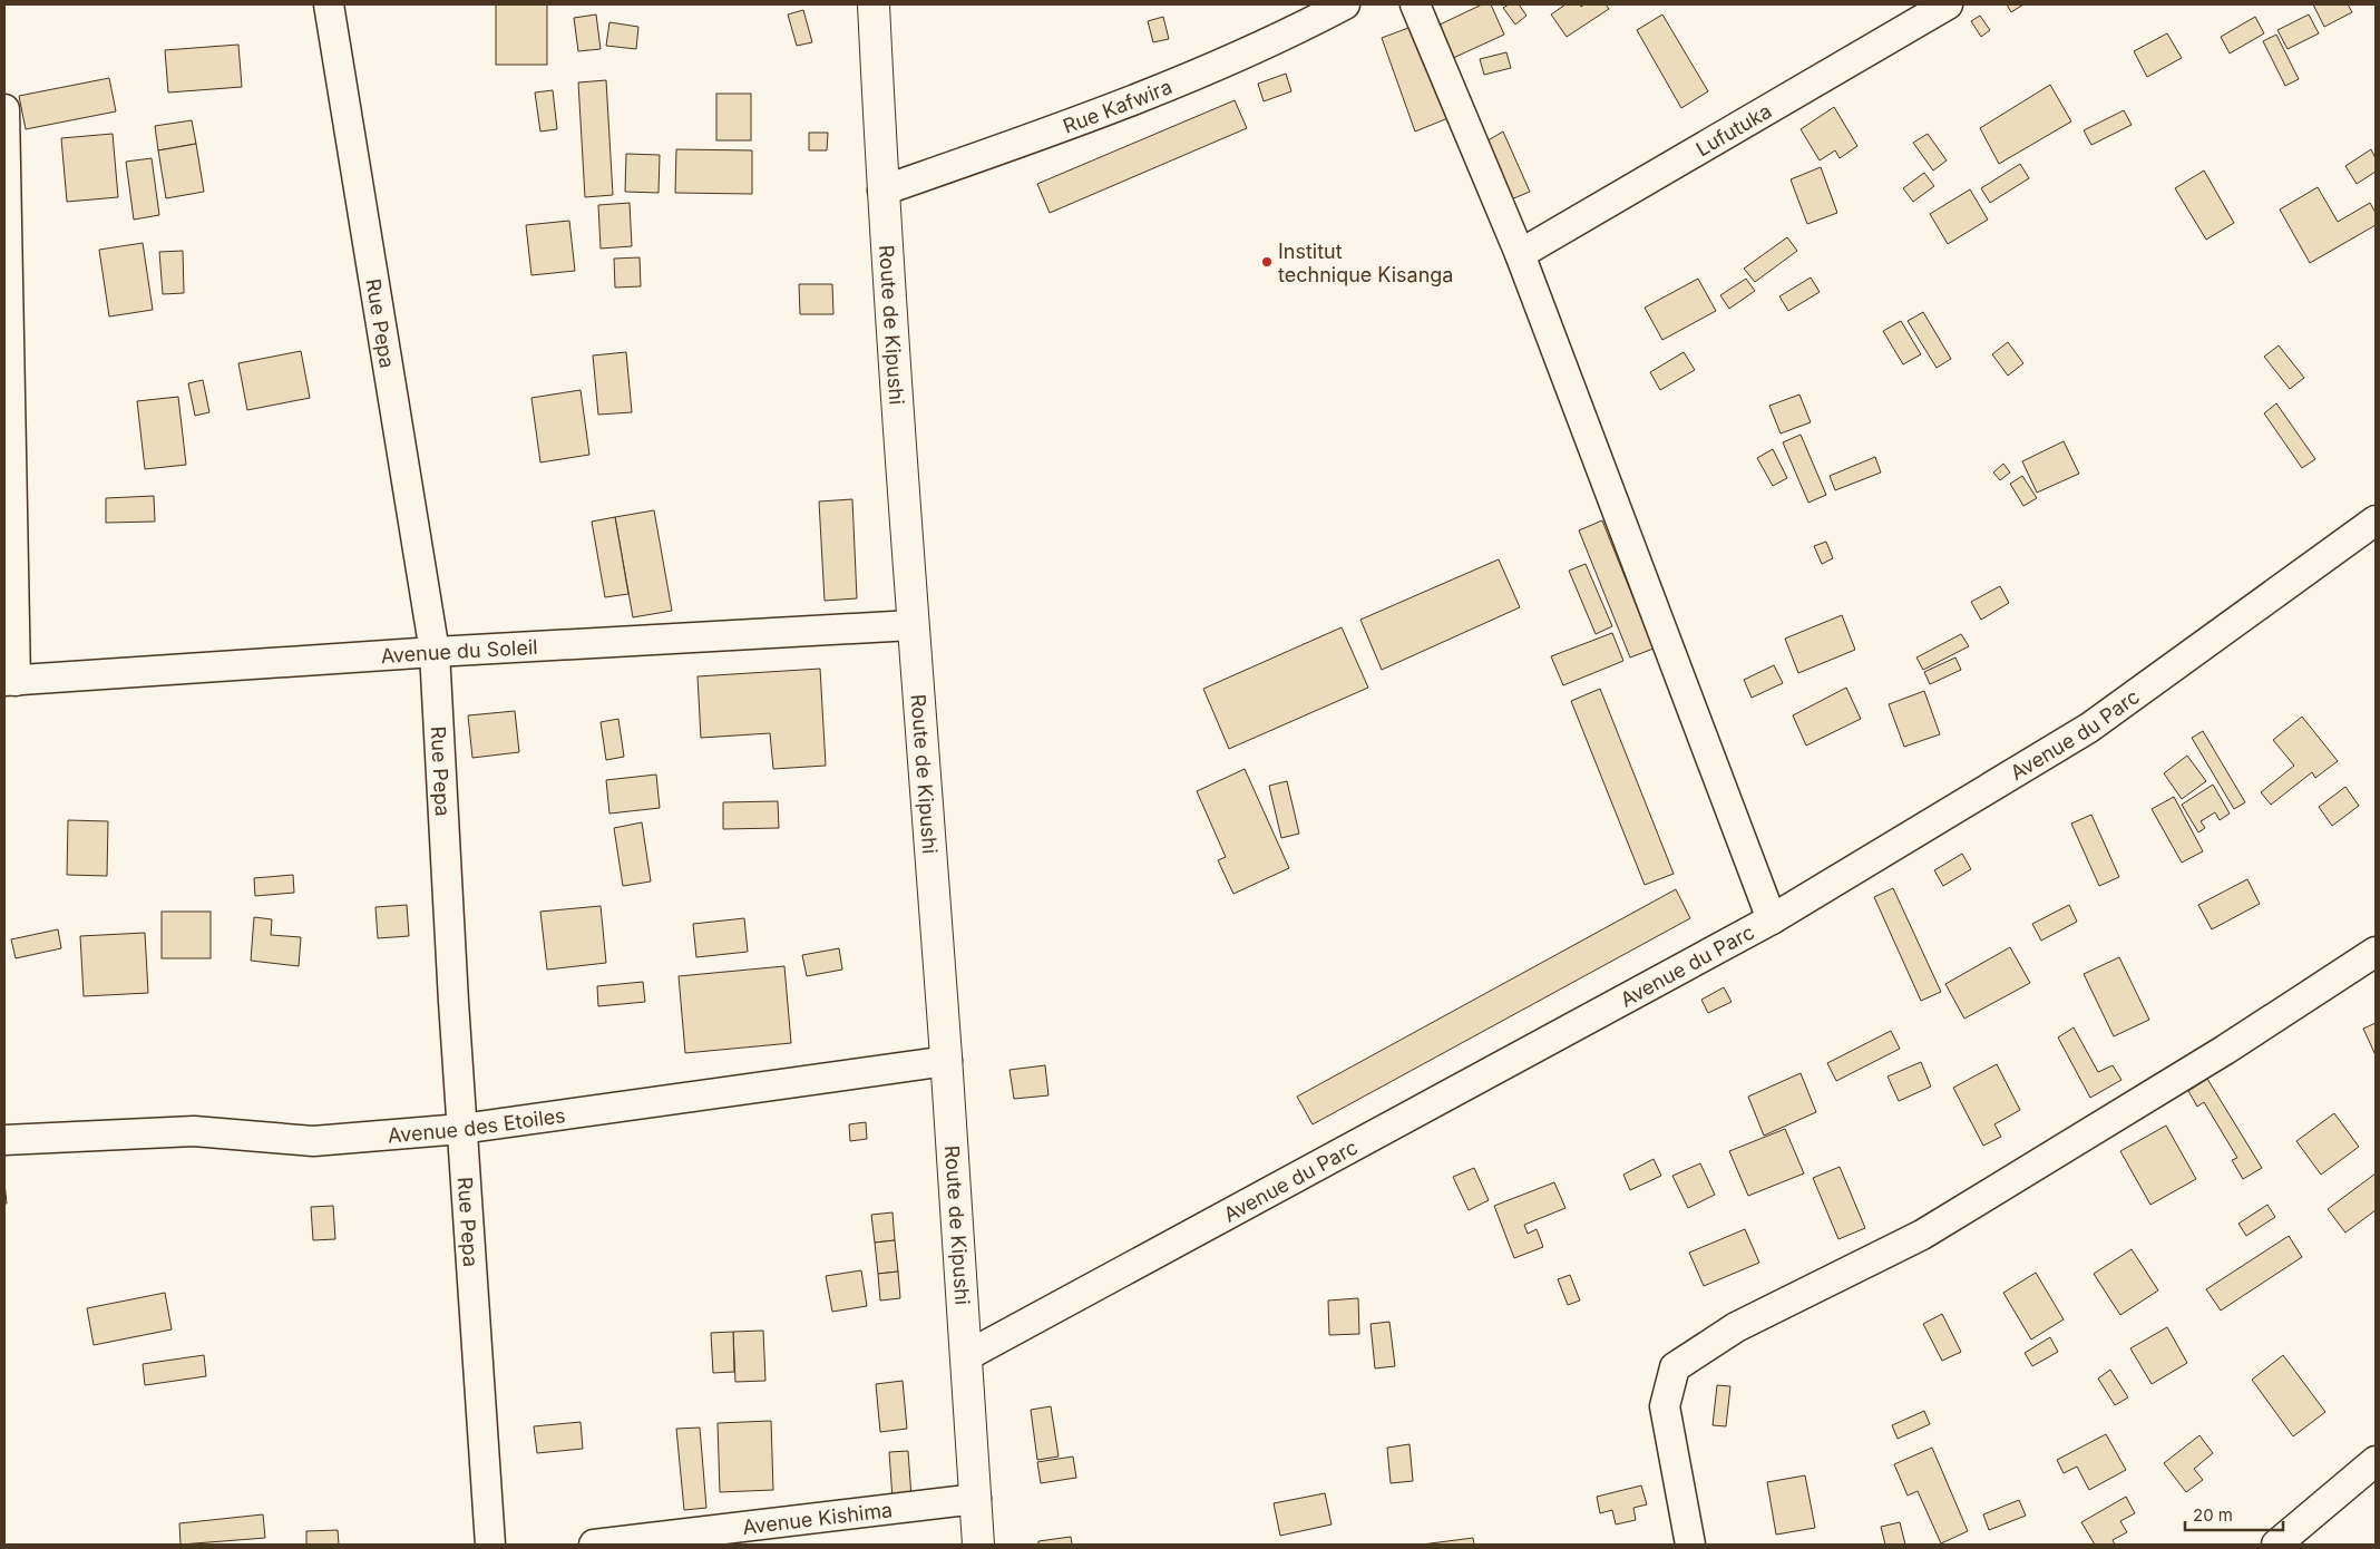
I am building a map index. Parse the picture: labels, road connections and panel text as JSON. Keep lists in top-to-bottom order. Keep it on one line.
{"streets":{"main road":["Route de Kipushi"],"street":["Rue Kafwira","Lufutuka","Rue Pepa","Avenue du Soleil","Avenue du Parc","Avenue des Etoiles","Avenue Kishima"]},"crossings":[["Rue Kafwira","Route de Kipushi"],["Rue Pepa","Avenue du Soleil"],["Rue Pepa","Avenue des Etoiles"],["Route de Kipushi","Avenue du Soleil"],["Route de Kipushi","Avenue du Parc"],["Route de Kipushi","Avenue des Etoiles"],["Route de Kipushi","Avenue Kishima"]],"places":["Institut technique Kisanga"],"scale_bar":"20 m"}
